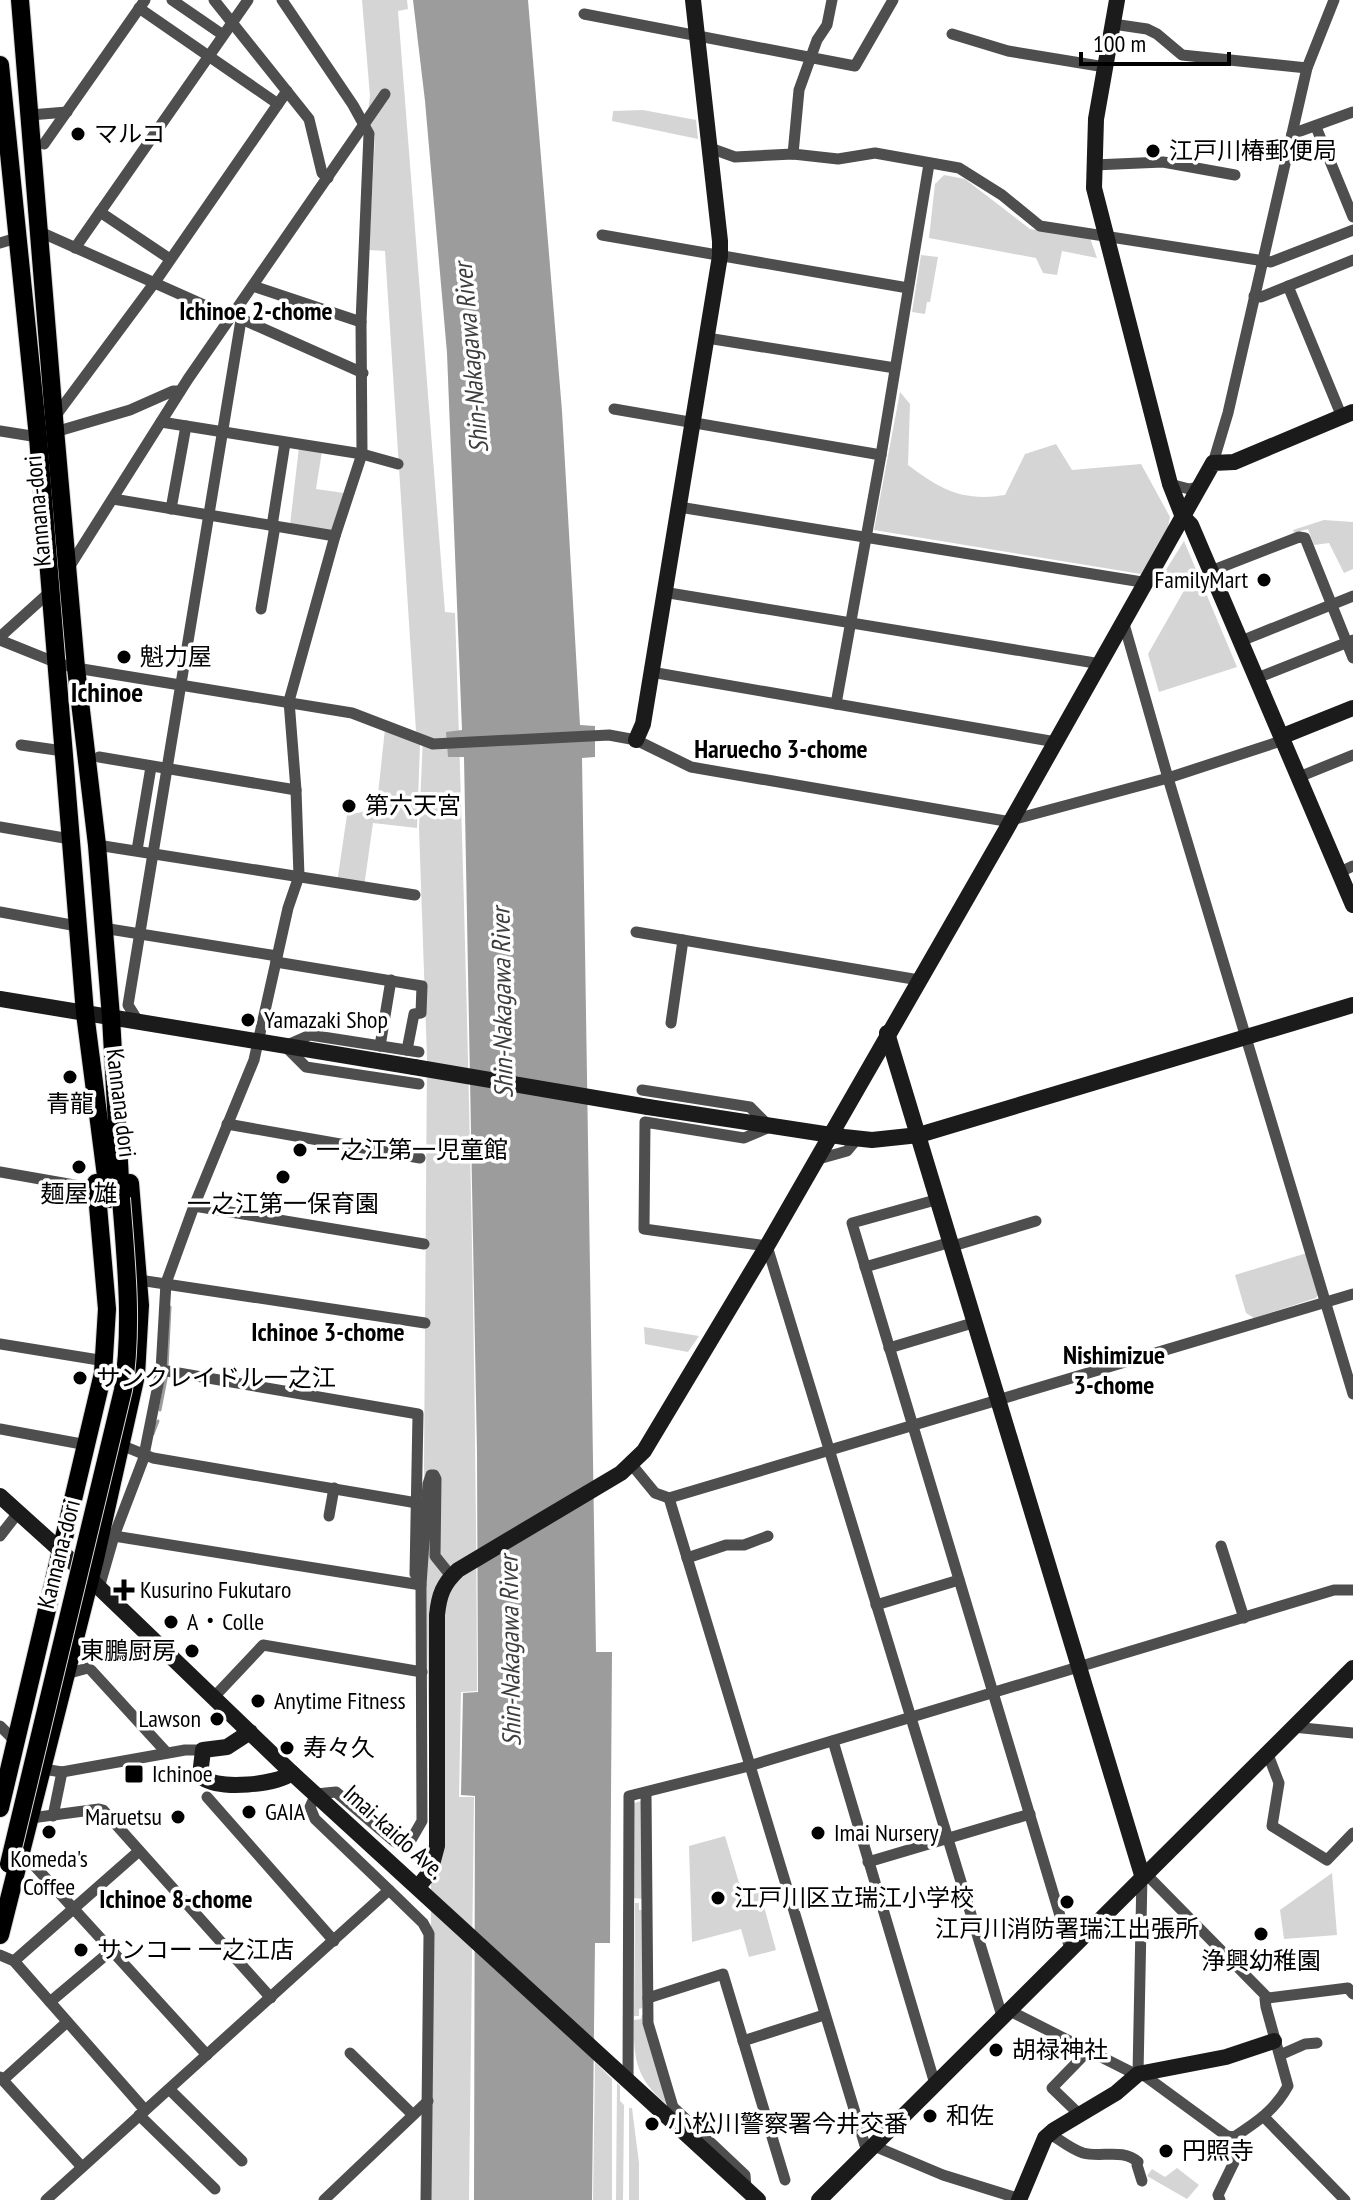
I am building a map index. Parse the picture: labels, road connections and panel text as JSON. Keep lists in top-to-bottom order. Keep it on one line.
{"streets":{"main road":["Kannana-dori","Kannana dori"],"street":["Imai-kaido Ave."]},"crossings":[["Kannana-dori","Kannana dori"]],"districts":["Ichinoe 2-chome","Ichinoe","Haruecho 3-chome","Ichinoe 3-chome","Nishimizue 3-chome","Ichinoe 8-chome"],"water":["Shin-Nakagawa River"],"places":{"other":["マルコ","江戸川椿郵便局","FamilyMart","魁力屋","第六天宮","Yamazaki Shop","青龍","一之江第一児童館","麺屋 雄","一之江第一保育園","サンクレイドル一之江","A・Colle","東鵬厨房","Anytime Fitness","Lawson","寿々久","GAIA","Maruetsu","Komeda's Coffee","Imai Nursery","江戸川区立瑞江小学校","江戸川消防署瑞江出張所","浄興幼稚園","サンコー 一之江店","胡禄神社","和佐","小松川警察署今井交番","円照寺"],"health":["Kusurino Fukutaro"],"transit":["Ichinoe"]},"scale_bar":"100 m"}
